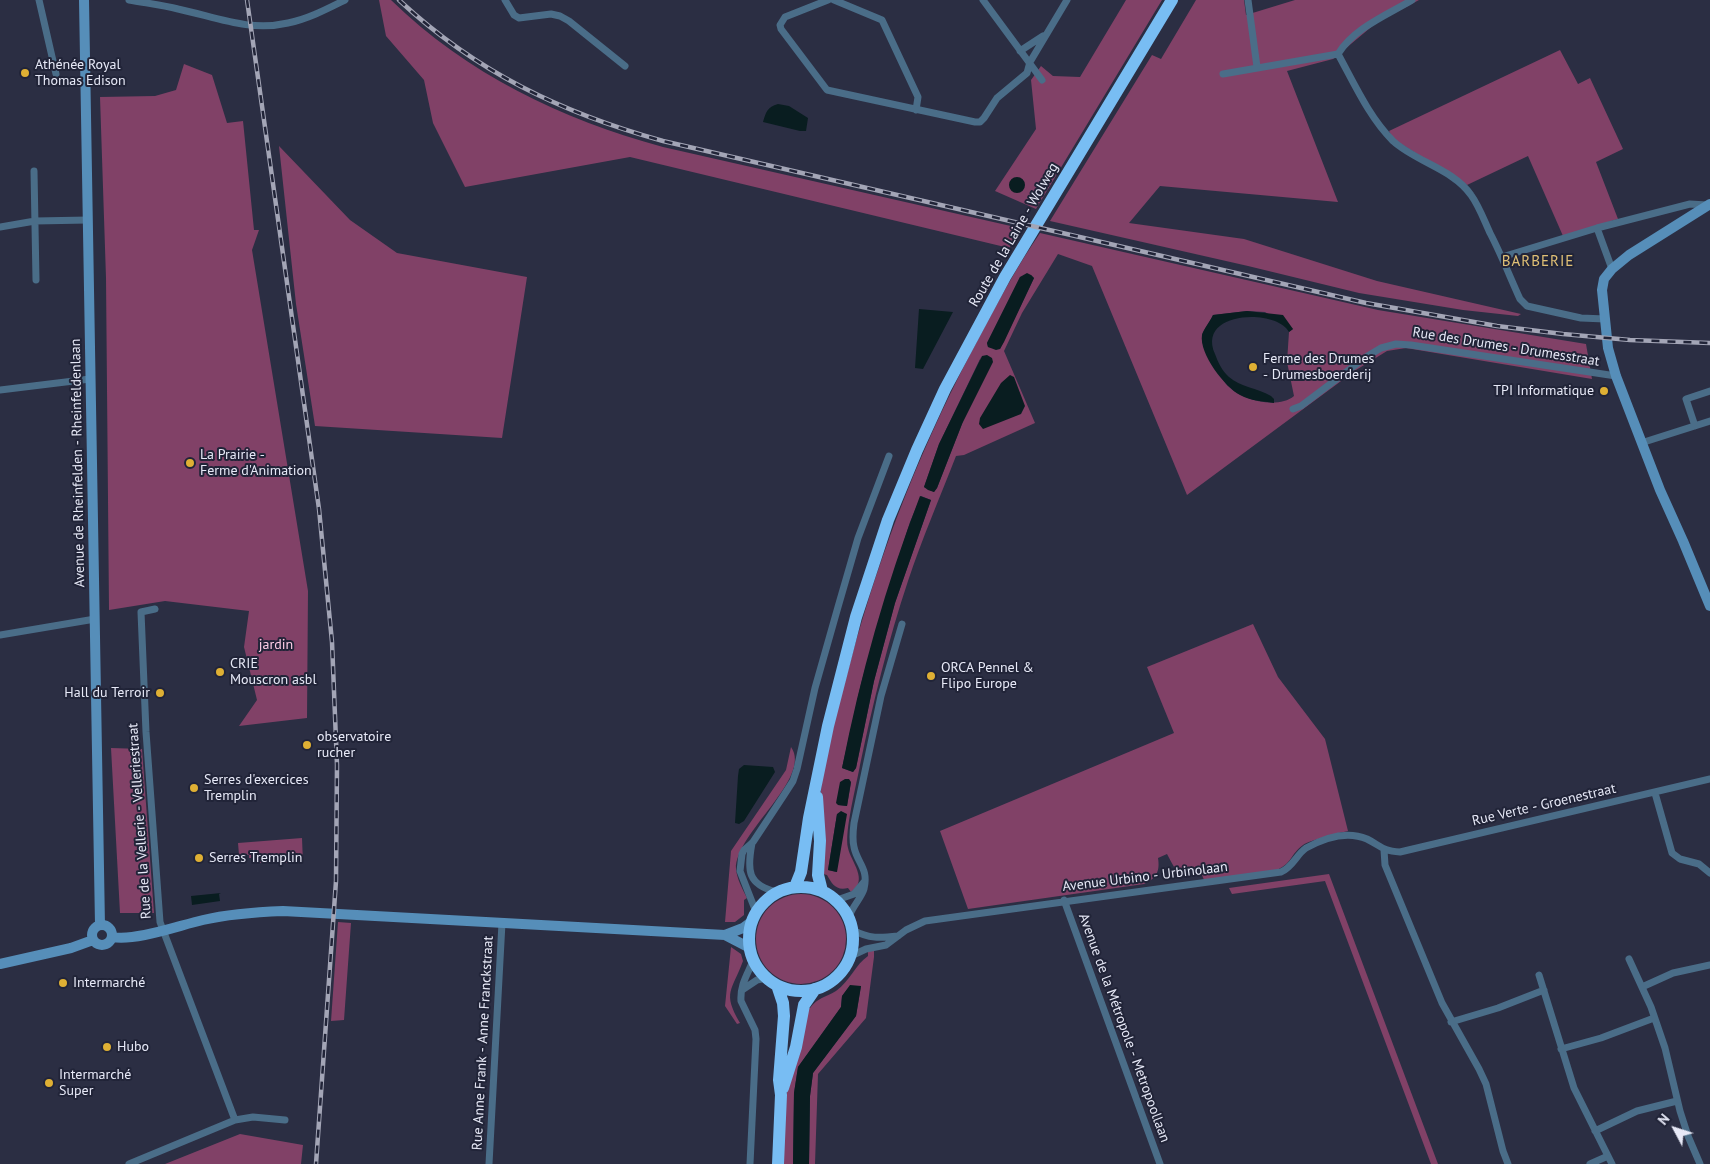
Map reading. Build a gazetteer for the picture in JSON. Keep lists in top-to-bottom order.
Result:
{
  "streets": {
    "highway": ["Route de la Laine - Wolweg"],
    "main road": ["Avenue de Rheinfelden - Rheinfeldenlaan"],
    "street": [
      "Rue des Drumes - Drumesstraat",
      "Rue Verte - Groenestraat",
      "Rue de la Vellerie - Velleriestraat",
      "Avenue Urbino - Urbinolaan",
      "Avenue de la Métropole - Metropoollaan",
      "Rue Anne Frank - Anne Franckstraat"
    ]
  },
  "crossings": [
    ["Rue Verte - Groenestraat", "Avenue Urbino - Urbinolaan"],
    ["Avenue Urbino - Urbinolaan", "Avenue de la Métropole - Metropoollaan"]
  ],
  "districts": ["BARBERIE"],
  "parks": ["jardin"],
  "places": [
    "Athénée Royal Thomas Edison",
    "Ferme des Drumes - Drumesboerderij",
    "TPI Informatique",
    "La Prairie - Ferme d'Animation",
    "CRIE Mouscron asbl",
    "ORCA Pennel & Flipo Europe",
    "Hall du Terroir",
    "observatoire rucher",
    "Serres d'exercices Tremplin",
    "Serres Tremplin",
    "Intermarché",
    "Hubo",
    "Intermarché Super"
  ],
  "north": "top left"
}
